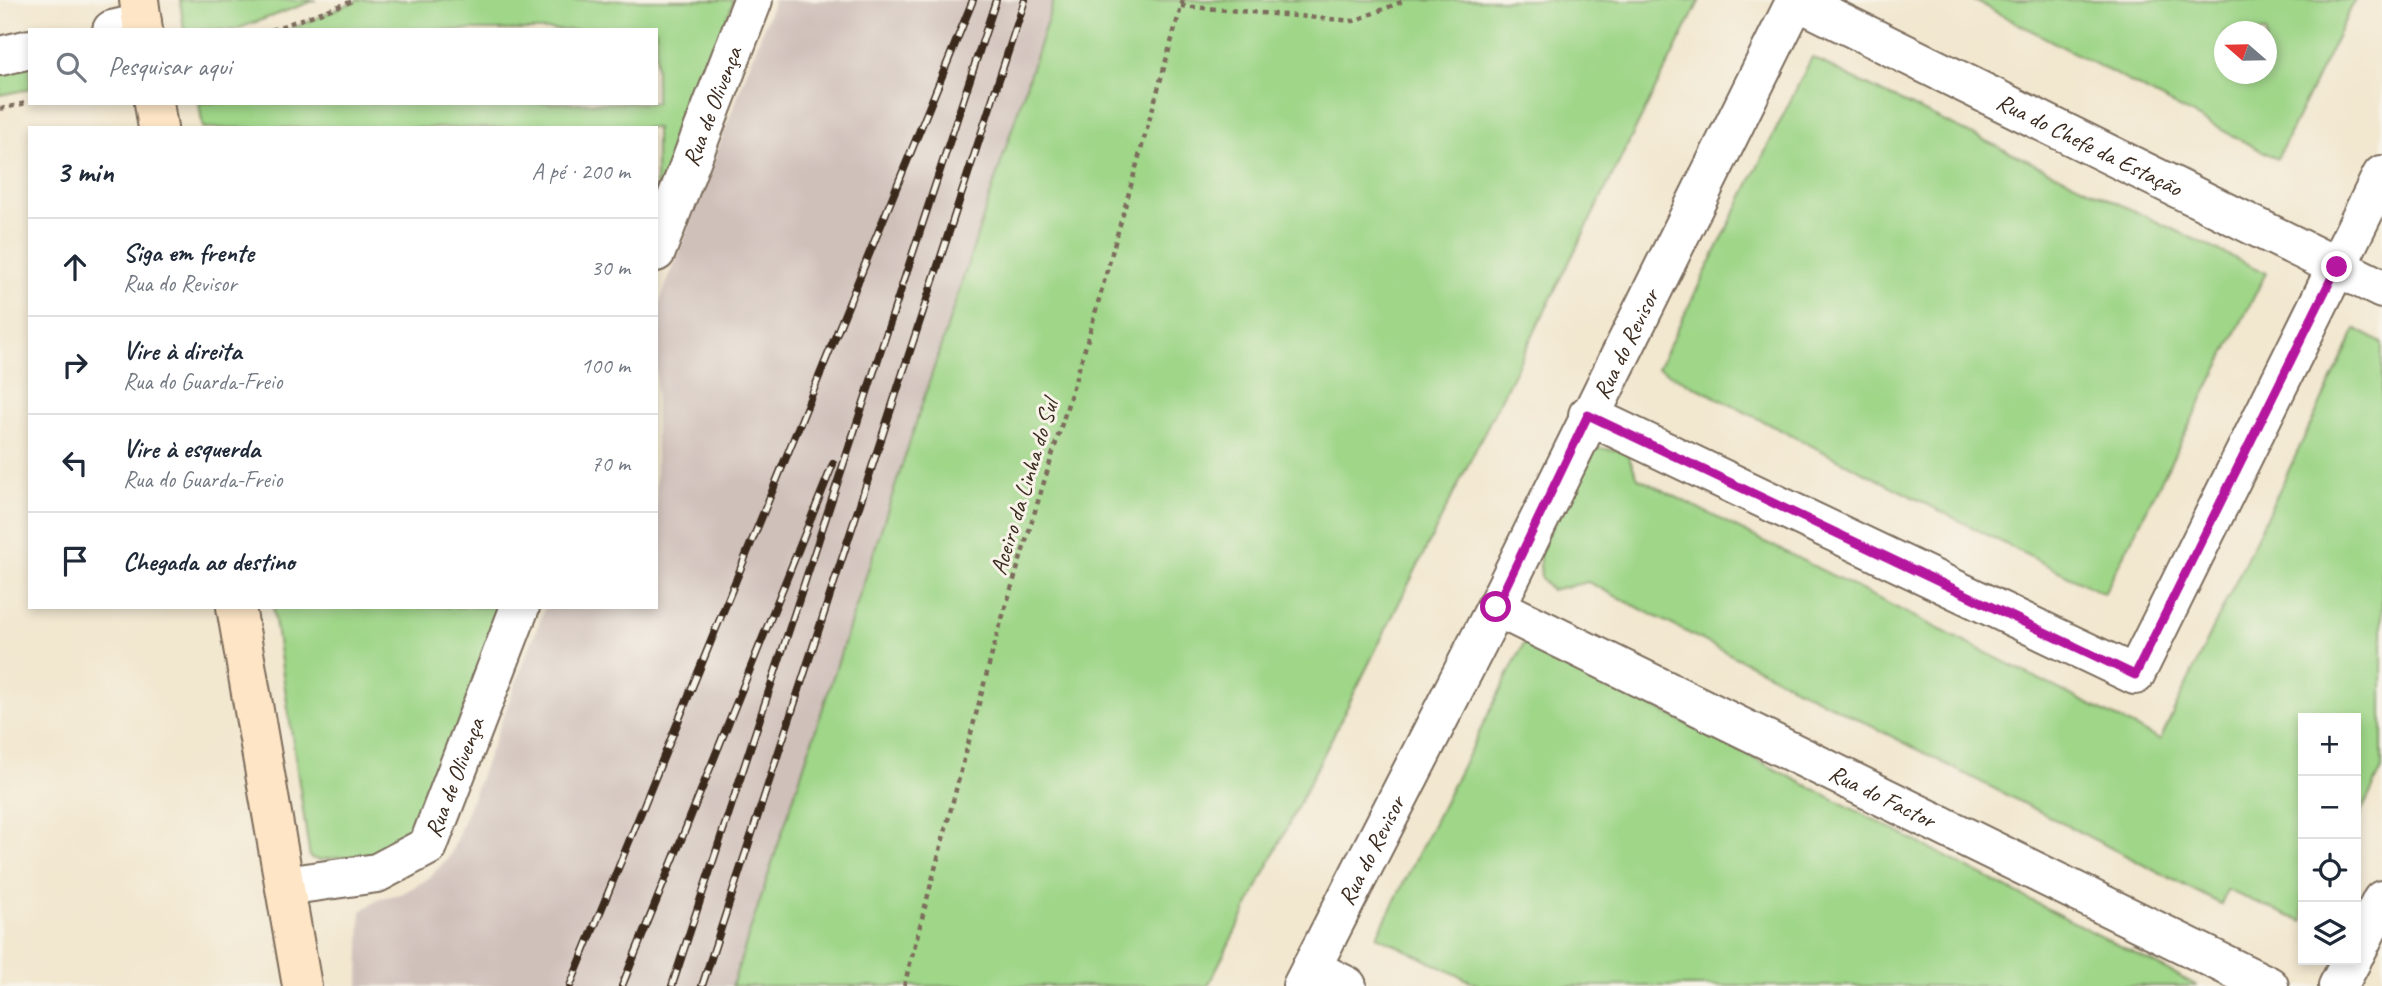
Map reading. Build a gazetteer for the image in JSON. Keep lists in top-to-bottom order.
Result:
{
  "streets": {
    "street": [
      "Rua de Olivença",
      "Rua do Chefe da Estação",
      "Rua do Revisor",
      "Rua do Factor"
    ],
    "path": ["Aceiro da Linha do Sul"]
  },
  "crossings": [
    ["Rua do Chefe da Estação", "Rua do Revisor"],
    ["Rua do Revisor", "Rua do Factor"]
  ],
  "north": "left",
  "page": {
    "search": "Pesquisar aqui",
    "heading": ["3 min", "A pé · 200 m"],
    "list": [
      ["Siga em frente", "Rua do Revisor", "30 m"],
      ["Vire à direita", "Rua do Guarda-Freio", "100 m"],
      ["Vire à esquerda", "Rua do Guarda-Freio", "70 m"],
      "Chegada ao destino"
    ],
    "map_buttons": ["+", "−"]
  }
}
